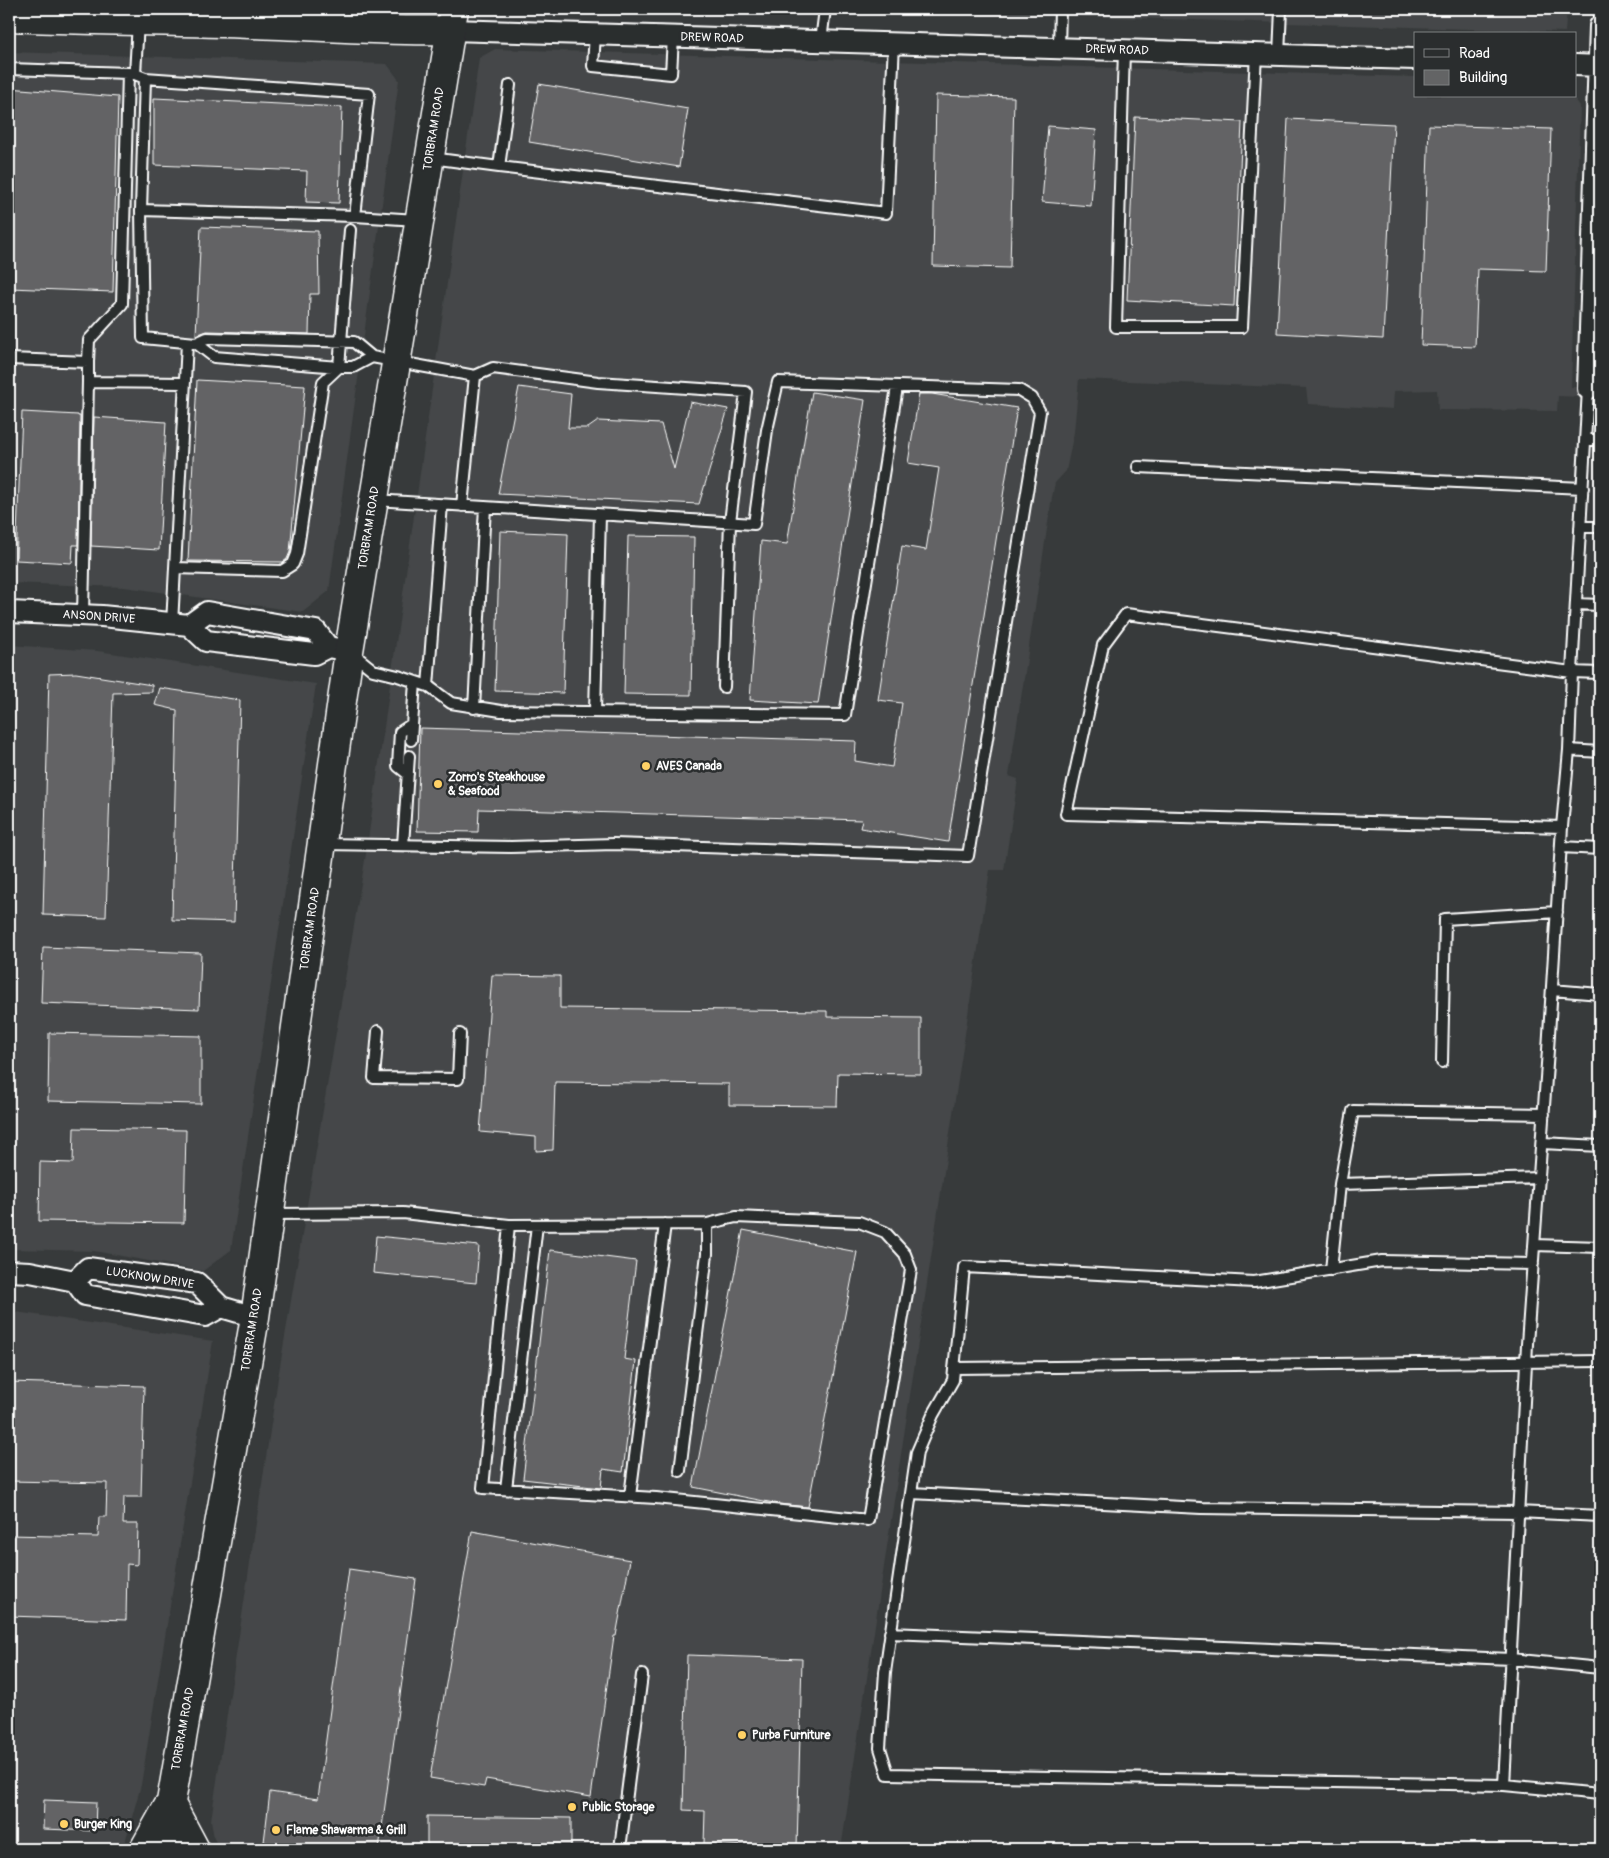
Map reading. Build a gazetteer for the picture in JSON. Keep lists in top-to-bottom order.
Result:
{
  "streets": {
    "main road": ["DREW ROAD", "TORBRAM ROAD"],
    "street": ["ANSON DRIVE", "LUCKNOW DRIVE"]
  },
  "crossings": [
    ["DREW ROAD", "TORBRAM ROAD"]
  ],
  "places": [
    "AVES Canada",
    "Zorro's Steakhouse & Seafood",
    "Purba Furniture",
    "Public Storage",
    "Burger King",
    "Flame Shawarma & Grill"
  ],
  "legend": ["Road", "Building"]
}
